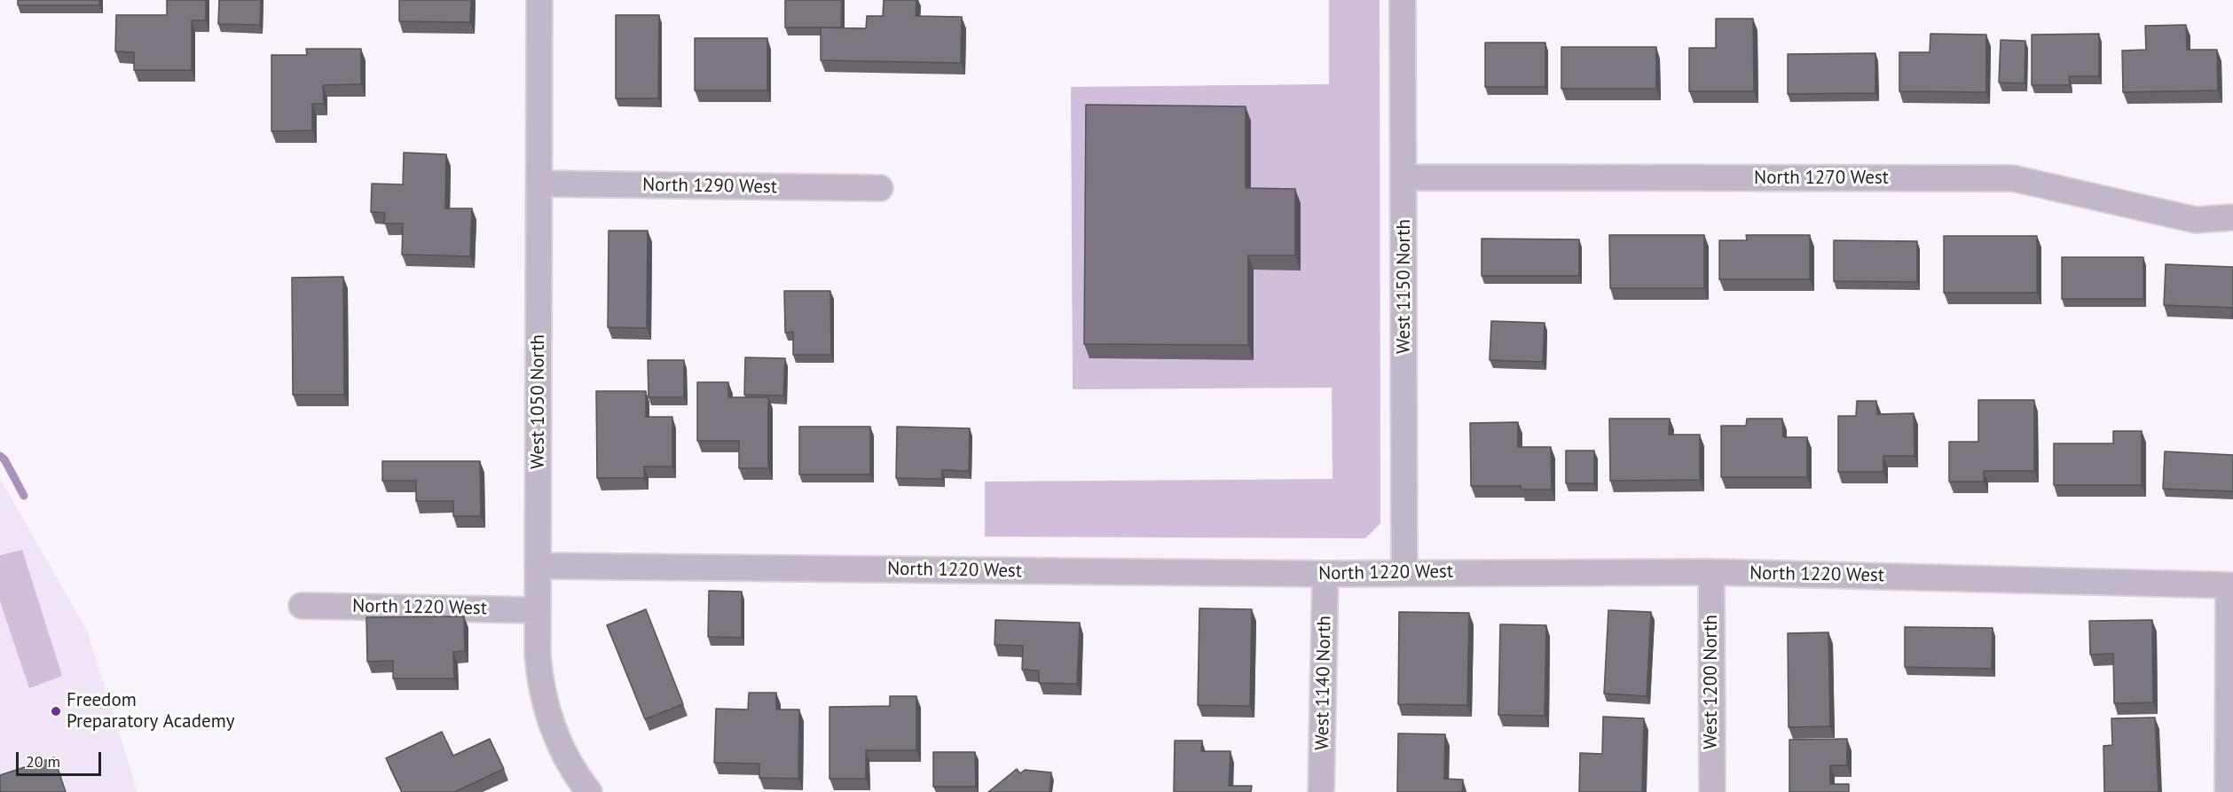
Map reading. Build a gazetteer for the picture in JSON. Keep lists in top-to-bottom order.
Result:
{
  "streets": {
    "street": [
      "North 1270 West",
      "North 1290 West",
      "West 1150 North",
      "West 1050 North",
      "North 1220 West",
      "West 1200 North",
      "West 1140 North"
    ]
  },
  "crossings": [
    ["North 1270 West", "West 1150 North"],
    ["North 1290 West", "West 1050 North"],
    ["West 1150 North", "North 1220 West"],
    ["West 1050 North", "North 1220 West"],
    ["North 1220 West", "West 1200 North"],
    ["North 1220 West", "West 1140 North"]
  ],
  "places": ["Freedom Preparatory Academy"],
  "scale_bar": "20 m"
}
